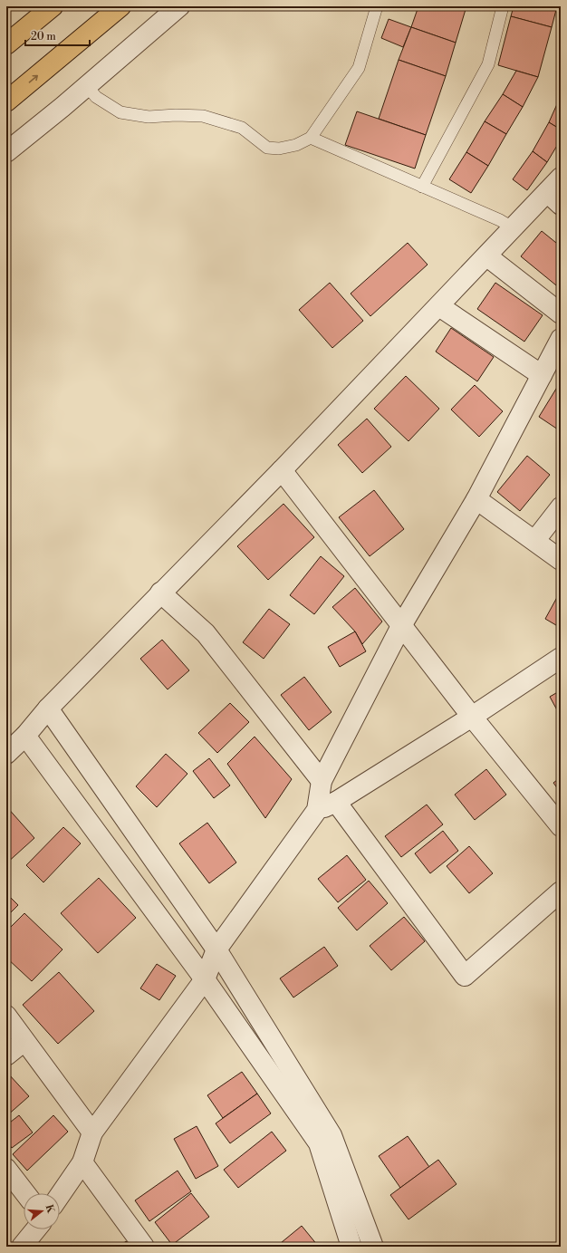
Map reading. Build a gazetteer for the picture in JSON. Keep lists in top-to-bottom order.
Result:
{
  "scale_bar": "20 m",
  "north": "right"
}
